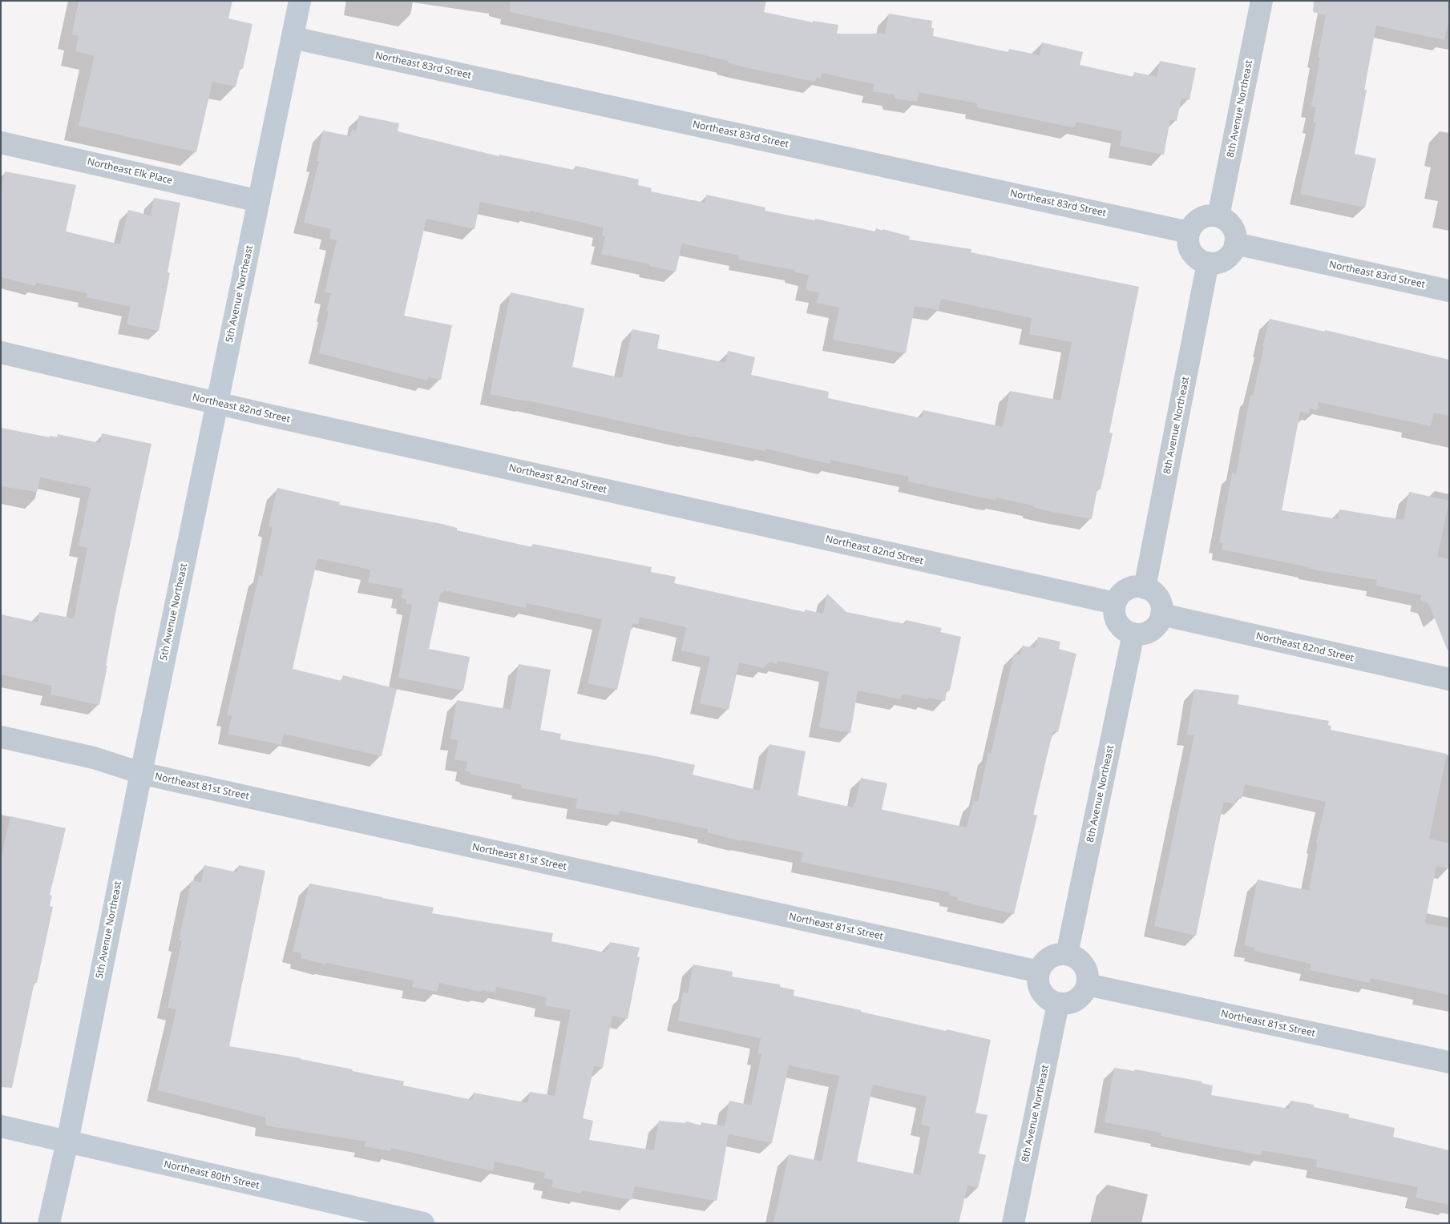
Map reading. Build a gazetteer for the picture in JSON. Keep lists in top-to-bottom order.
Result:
{
  "streets": {
    "main road": ["5th Avenue Northeast", "Northeast 80th Street"],
    "street": [
      "Northeast 83rd Street",
      "8th Avenue Northeast",
      "Northeast Elk Place",
      "Northeast 82nd Street",
      "Northeast 81st Street"
    ]
  },
  "crossings": [
    ["Northeast 83rd Street", "8th Avenue Northeast"],
    ["Northeast 83rd Street", "5th Avenue Northeast"],
    ["8th Avenue Northeast", "Northeast 82nd Street"],
    ["8th Avenue Northeast", "Northeast 81st Street"],
    ["Northeast Elk Place", "5th Avenue Northeast"],
    ["5th Avenue Northeast", "Northeast 82nd Street"],
    ["5th Avenue Northeast", "Northeast 81st Street"],
    ["5th Avenue Northeast", "Northeast 80th Street"]
  ]
}
